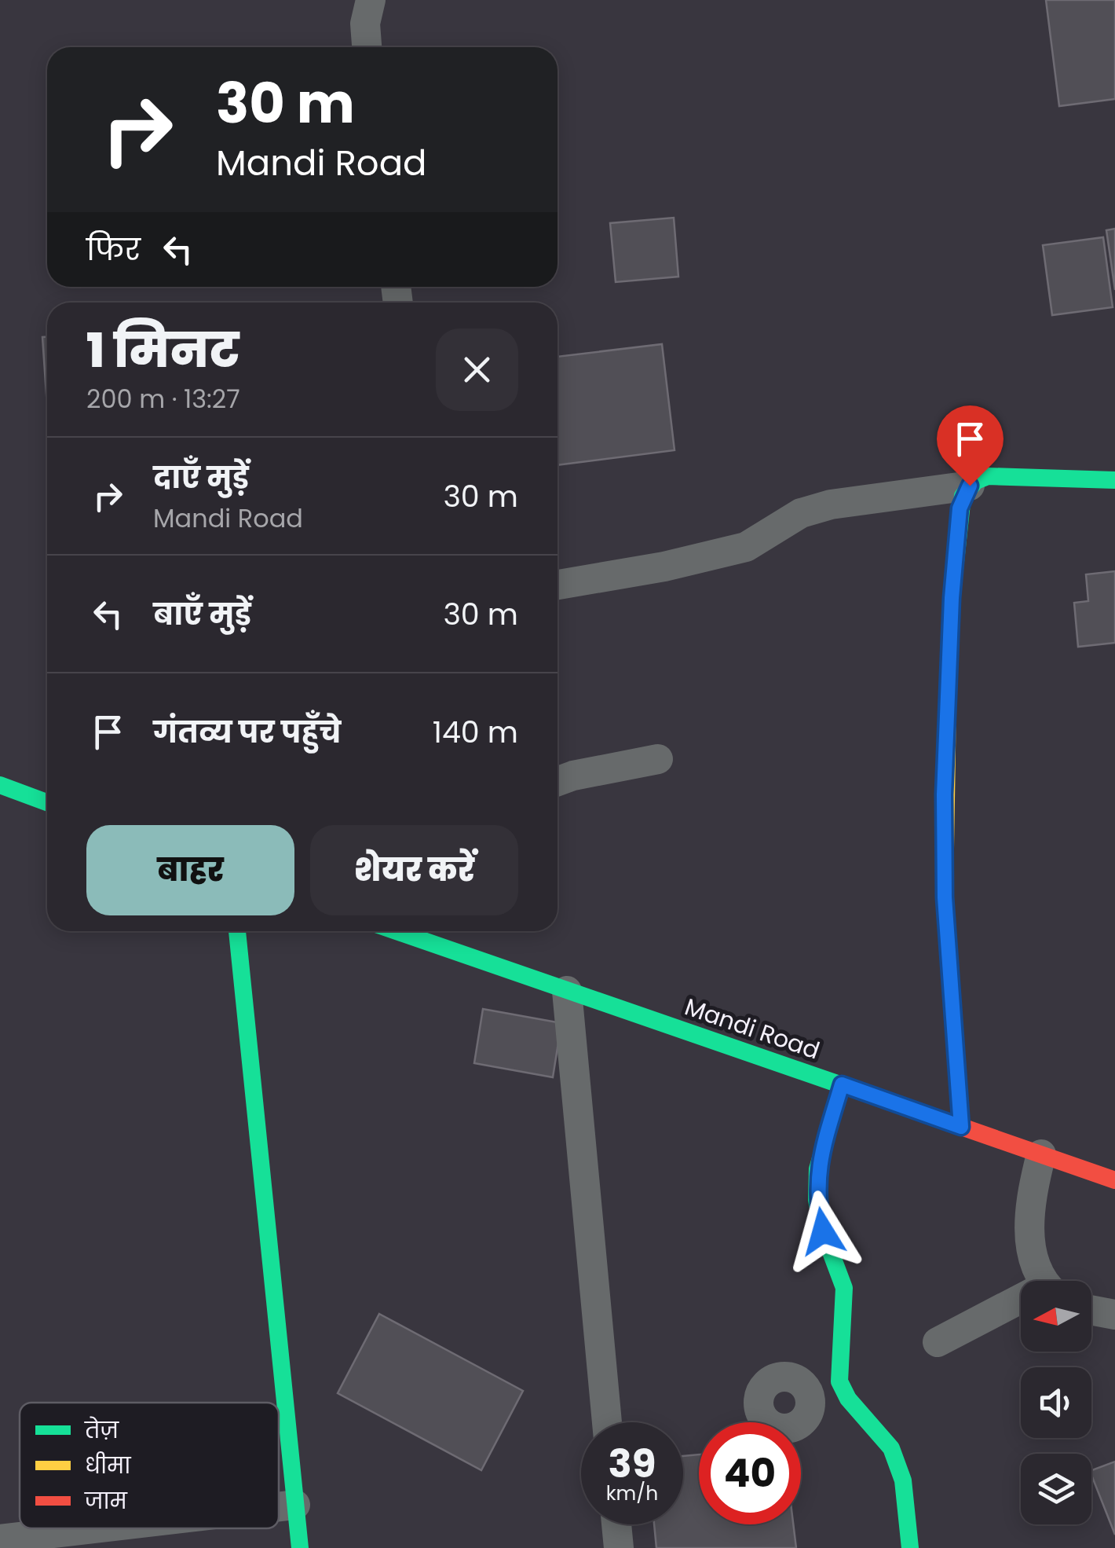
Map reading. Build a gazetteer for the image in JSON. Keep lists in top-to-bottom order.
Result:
{
  "streets": {
    "street": ["Mandi Road"]
  },
  "legend": ["तेज़", "धीमा", "जाम"],
  "north": "left",
  "page": {
    "turn": ["30 m", "Mandi Road"],
    "then": "फिर",
    "heading": ["1 मिनट", "200 m · 13:27"],
    "list": [
      {
        "name": "दाएँ मुड़ें",
        "note": "Mandi Road",
        "value": "30 m"
      },
      {
        "name": "बाएँ मुड़ें",
        "value": "30 m"
      },
      {
        "name": "गंतव्य पर पहुँचे",
        "value": "140 m"
      }
    ],
    "buttons": ["बाहर", "शेयर करें"],
    "speed": "39 km/h",
    "limit": "40"
  }
}
